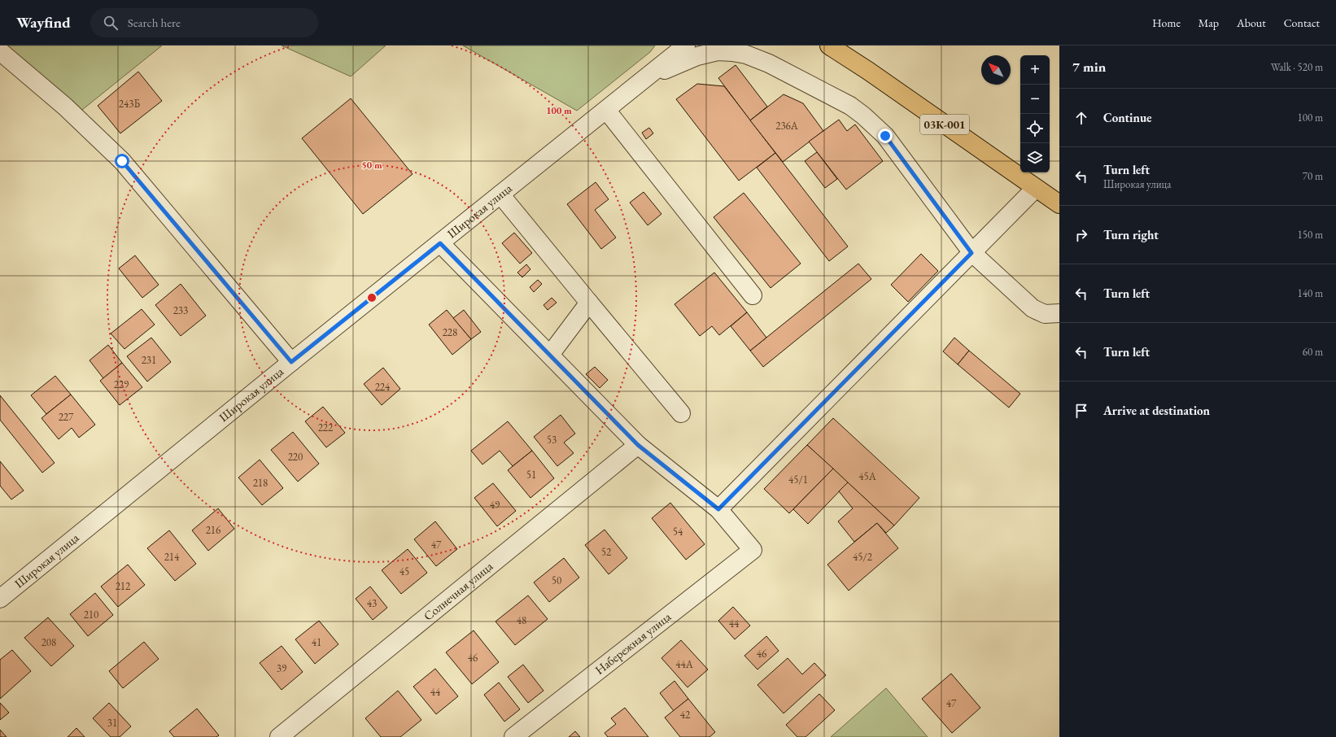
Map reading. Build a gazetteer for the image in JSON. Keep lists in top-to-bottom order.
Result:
{
  "streets": {
    "main road": ["03К-001"],
    "street": ["Широкая улица", "Солнечная улица", "Набережная улица"]
  },
  "house_numbers": [
    "243Б",
    "236А",
    "233",
    "228",
    "231",
    "229",
    "224",
    "227",
    "222",
    "53",
    "220",
    "51",
    "45А",
    "45/1",
    "218",
    "49",
    "216",
    "54",
    "47",
    "52",
    "214",
    "45/2",
    "45",
    "50",
    "212",
    "43",
    "210",
    "48",
    "44",
    "208",
    "41",
    "46",
    "46",
    "44А",
    "39",
    "44",
    "47",
    "42",
    "31"
  ],
  "north": "top left",
  "page": {
    "header": "Wayfind",
    "search": "Search here",
    "nav": [
      "Home",
      "Map",
      "About",
      "Contact"
    ],
    "heading": ["7 min", "Walk · 520 m"],
    "map_buttons": ["+", "−"],
    "list": [
      ["Continue", "100 m"],
      ["Turn left", "Широкая улица", "70 m"],
      ["Turn right", "150 m"],
      ["Turn left", "140 m"],
      ["Turn left", "60 m"],
      "Arrive at destination"
    ]
  },
  "rings": ["100 m", "50 m"]
}
